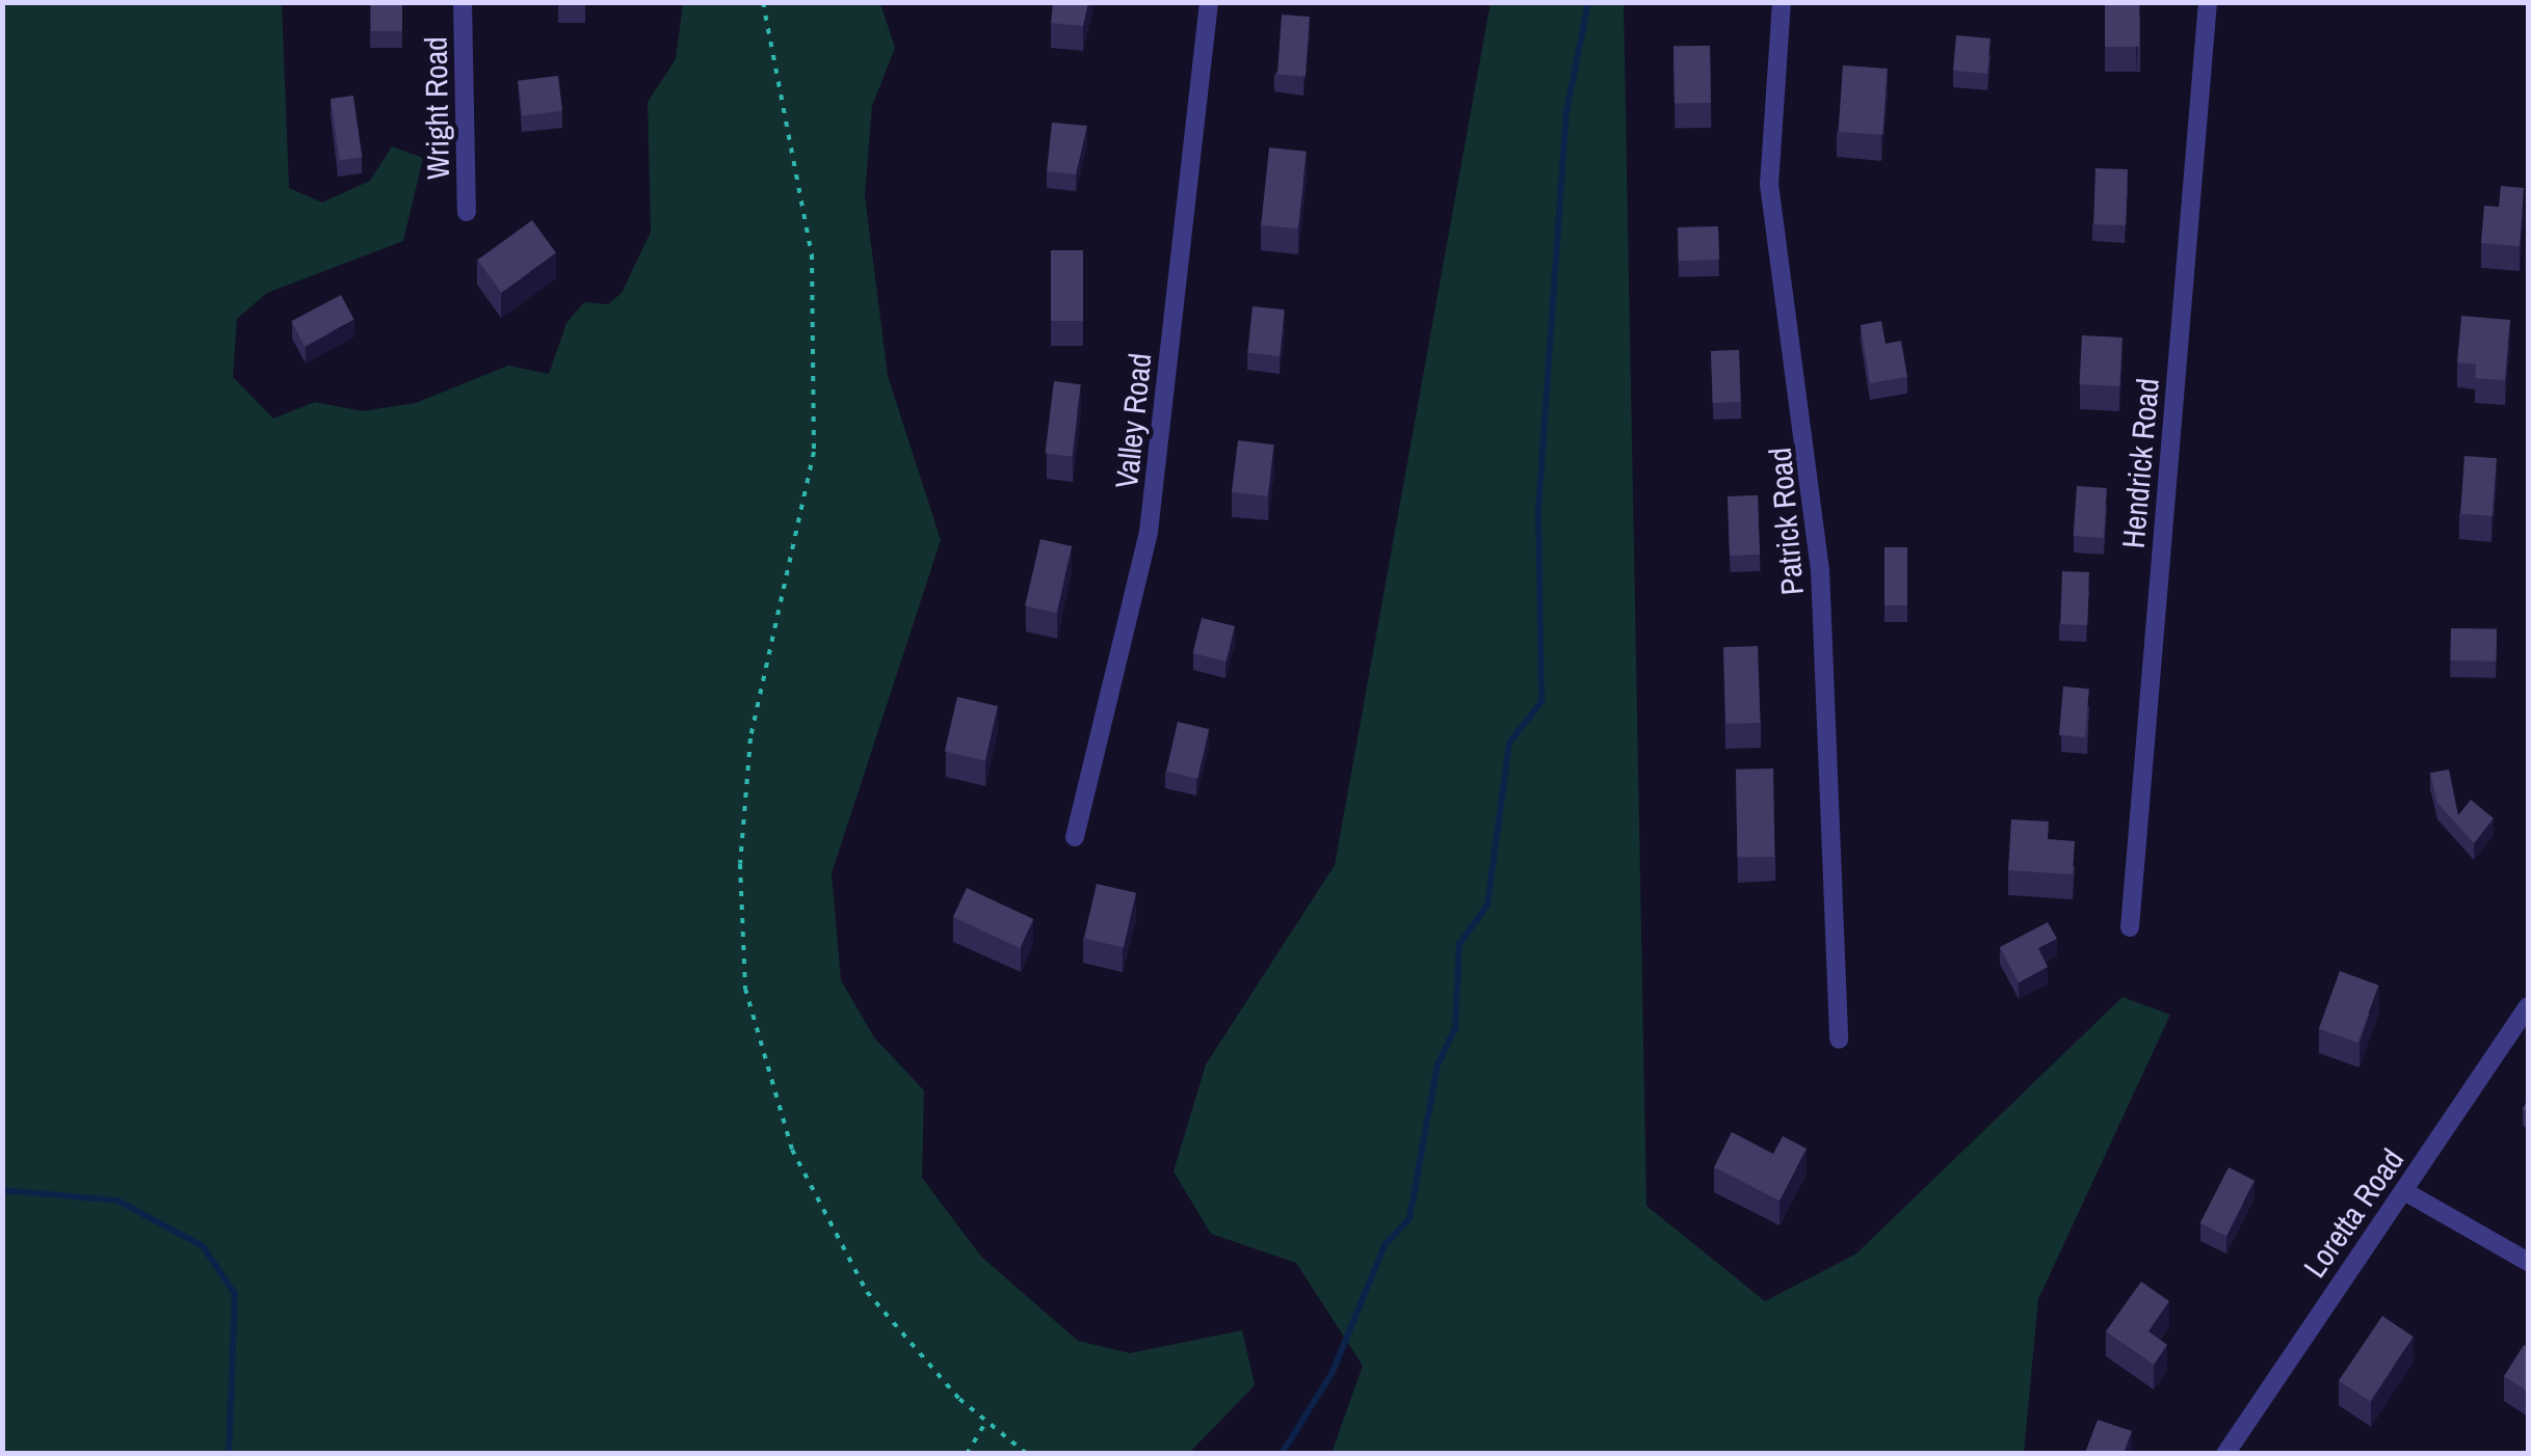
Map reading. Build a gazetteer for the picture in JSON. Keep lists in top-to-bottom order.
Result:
{
  "streets": {
    "street": [
      "Wright Road",
      "Valley Road",
      "Hendrick Road",
      "Patrick Road",
      "Loretta Road"
    ]
  }
}
